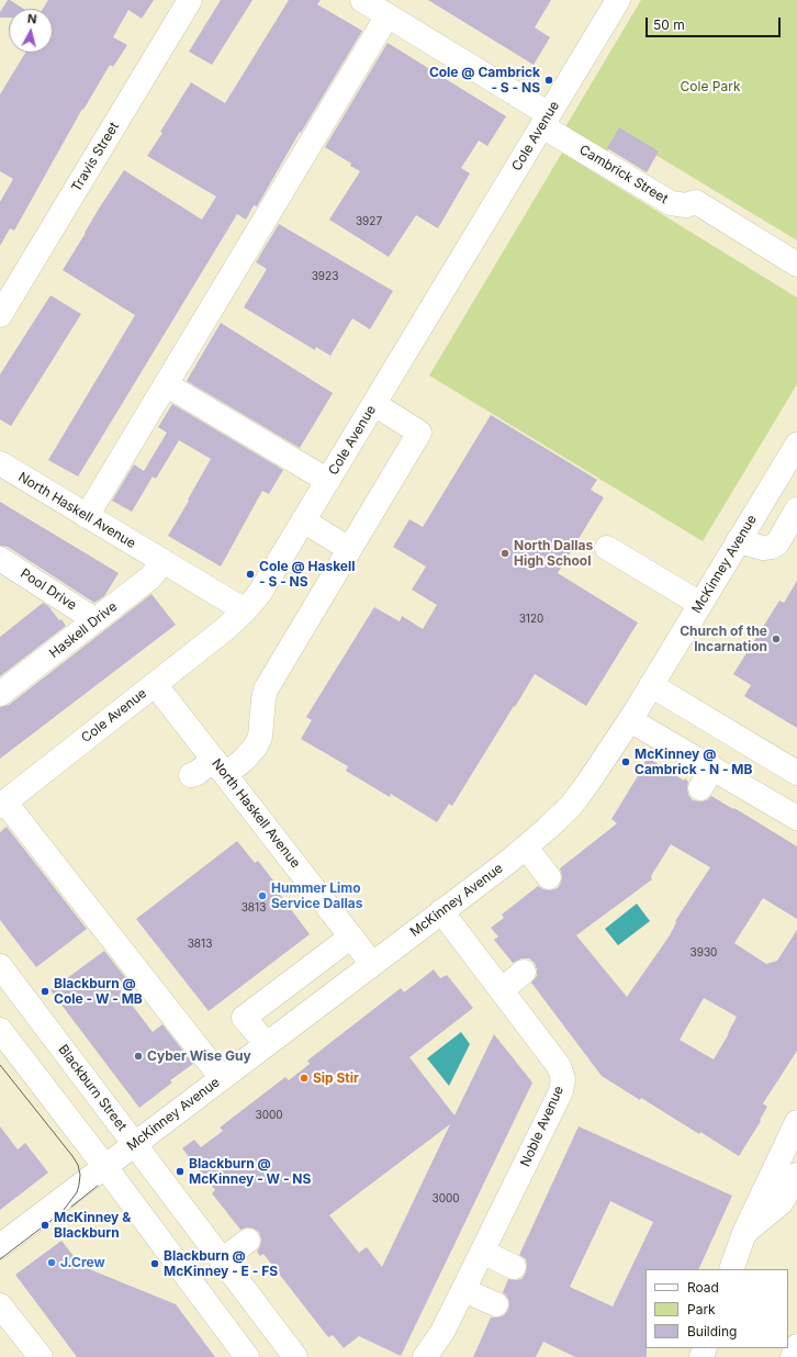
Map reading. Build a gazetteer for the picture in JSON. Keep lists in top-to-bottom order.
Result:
{
  "streets": {
    "main road": [
      "Cole Avenue",
      "Travis Street",
      "Cambrick Street",
      "North Haskell Avenue",
      "McKinney Avenue",
      "Pool Drive",
      "Haskell Drive",
      "Blackburn Street",
      "Noble Avenue"
    ]
  },
  "crossings": [
    ["Cole Avenue", "Cambrick Street"],
    ["Cole Avenue", "North Haskell Avenue"],
    ["North Haskell Avenue", "McKinney Avenue"],
    ["North Haskell Avenue", "Haskell Drive"],
    ["McKinney Avenue", "Blackburn Street"],
    ["McKinney Avenue", "Noble Avenue"],
    ["Pool Drive", "Haskell Drive"]
  ],
  "parks": ["Cole Park"],
  "places": [
    "Cole @ Cambrick - S - NS",
    "North Dallas High School",
    "Cole @ Haskell - S - NS",
    "Church of the Incarnation",
    "McKinney @ Cambrick - N - MB",
    "Hummer Limo Service Dallas",
    "Blackburn @ Cole - W - MB",
    "Cyber Wise Guy",
    "Sip Stir",
    "Blackburn @ McKinney - W - NS",
    "McKinney & Blackburn",
    "J.Crew",
    "Blackburn @ McKinney - E - FS"
  ],
  "house_numbers": [
    "3927",
    "3923",
    "3120",
    "3813",
    "3813",
    "3930",
    "3000",
    "3000"
  ],
  "legend": ["Road", "Park", "Building"],
  "scale_bar": "50 m",
  "north": "top"
}
